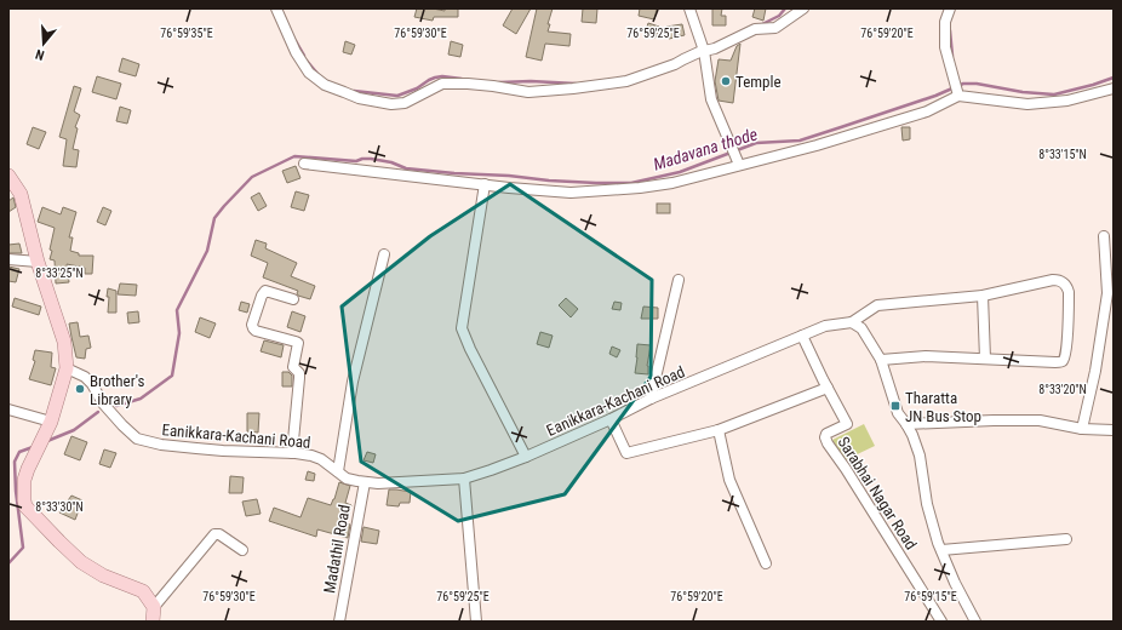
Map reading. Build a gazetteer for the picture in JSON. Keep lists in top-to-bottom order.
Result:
{
  "streets": {
    "street": ["Eanikkara-Kachani Road", "Sarabhai Nagar Road", "Madathil Road"]
  },
  "crossings": [
    ["Eanikkara-Kachani Road", "Sarabhai Nagar Road"],
    ["Eanikkara-Kachani Road", "Madathil Road"]
  ],
  "water": ["Madavana thode"],
  "places": {
    "other": ["Temple", "Brother's Library"],
    "transit": ["Tharatta JN Bus Stop"]
  },
  "north": "bottom",
  "coordinates": [
    "76°59'35\"E",
    "76°59'30\"E",
    "76°59'25\"E",
    "76°59'20\"E",
    "8°33'15\"N",
    "8°33'25\"N",
    "8°33'20\"N",
    "8°33'30\"N",
    "76°59'15\"E"
  ]
}
